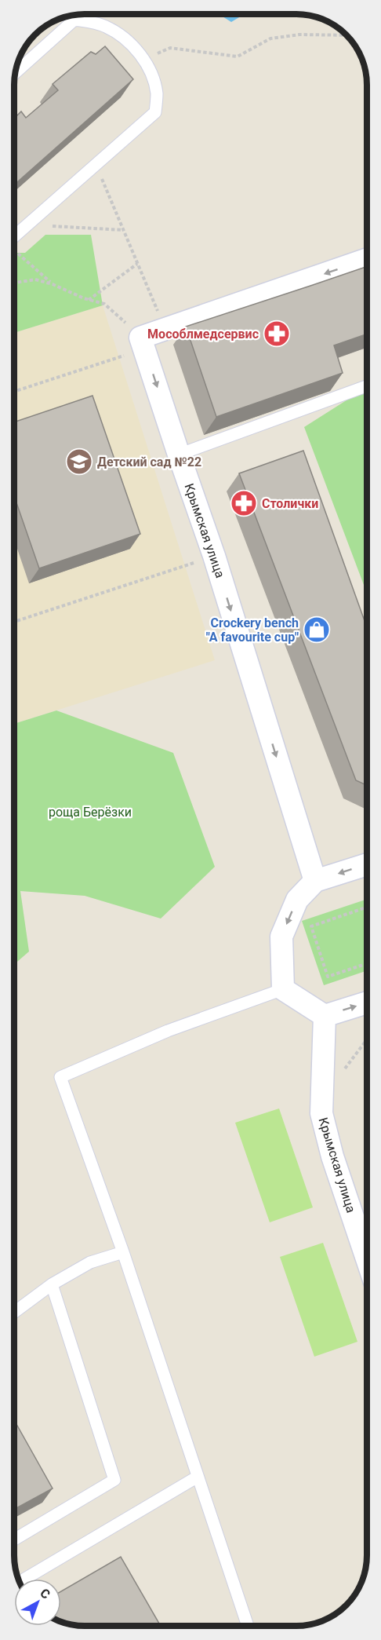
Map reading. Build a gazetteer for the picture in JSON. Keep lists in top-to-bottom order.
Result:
{
  "streets": {
    "street": ["Крымская улица"]
  },
  "one_way": ["Крымская улица"],
  "parks": ["роща Берёзки"],
  "places": {
    "pharmacy": ["Мособлмедсервис", "Столички"],
    "school or university": ["Детский сад №22"],
    "shop": ["Crockery bench \"A favourite cup\""]
  },
  "north": "top right"
}
